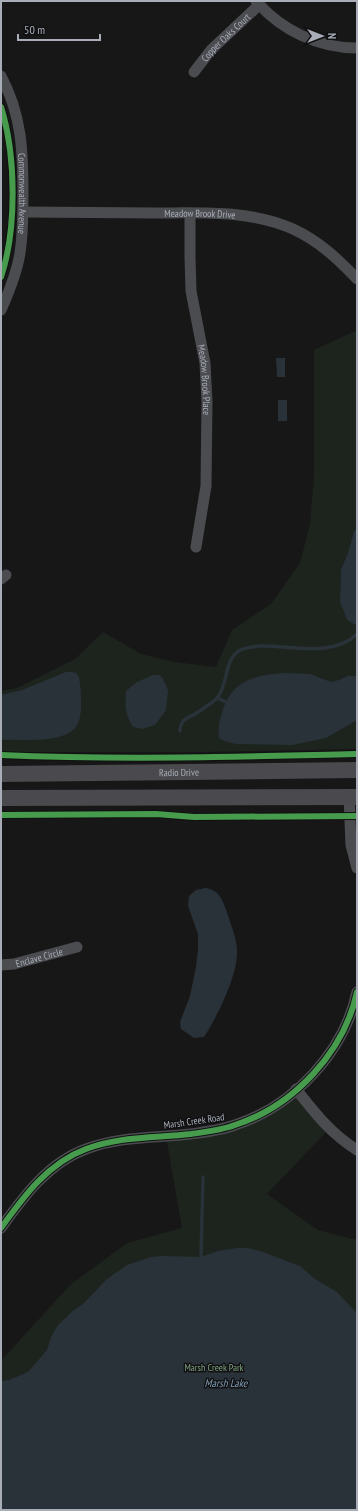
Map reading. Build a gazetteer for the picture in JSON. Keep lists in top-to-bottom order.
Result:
{
  "streets": {
    "main road": ["Radio Drive"],
    "street": [
      "Copper Oaks Court",
      "Commonwealth Avenue",
      "Meadow Brook Drive",
      "Meadow Brook Place",
      "Enclave Circle",
      "Marsh Creek Road"
    ]
  },
  "crossings": [
    ["Commonwealth Avenue", "Meadow Brook Drive"],
    ["Meadow Brook Drive", "Meadow Brook Place"]
  ],
  "water": ["Marsh Lake"],
  "parks": ["Marsh Creek Park"],
  "scale_bar": "50 m",
  "north": "right"
}
